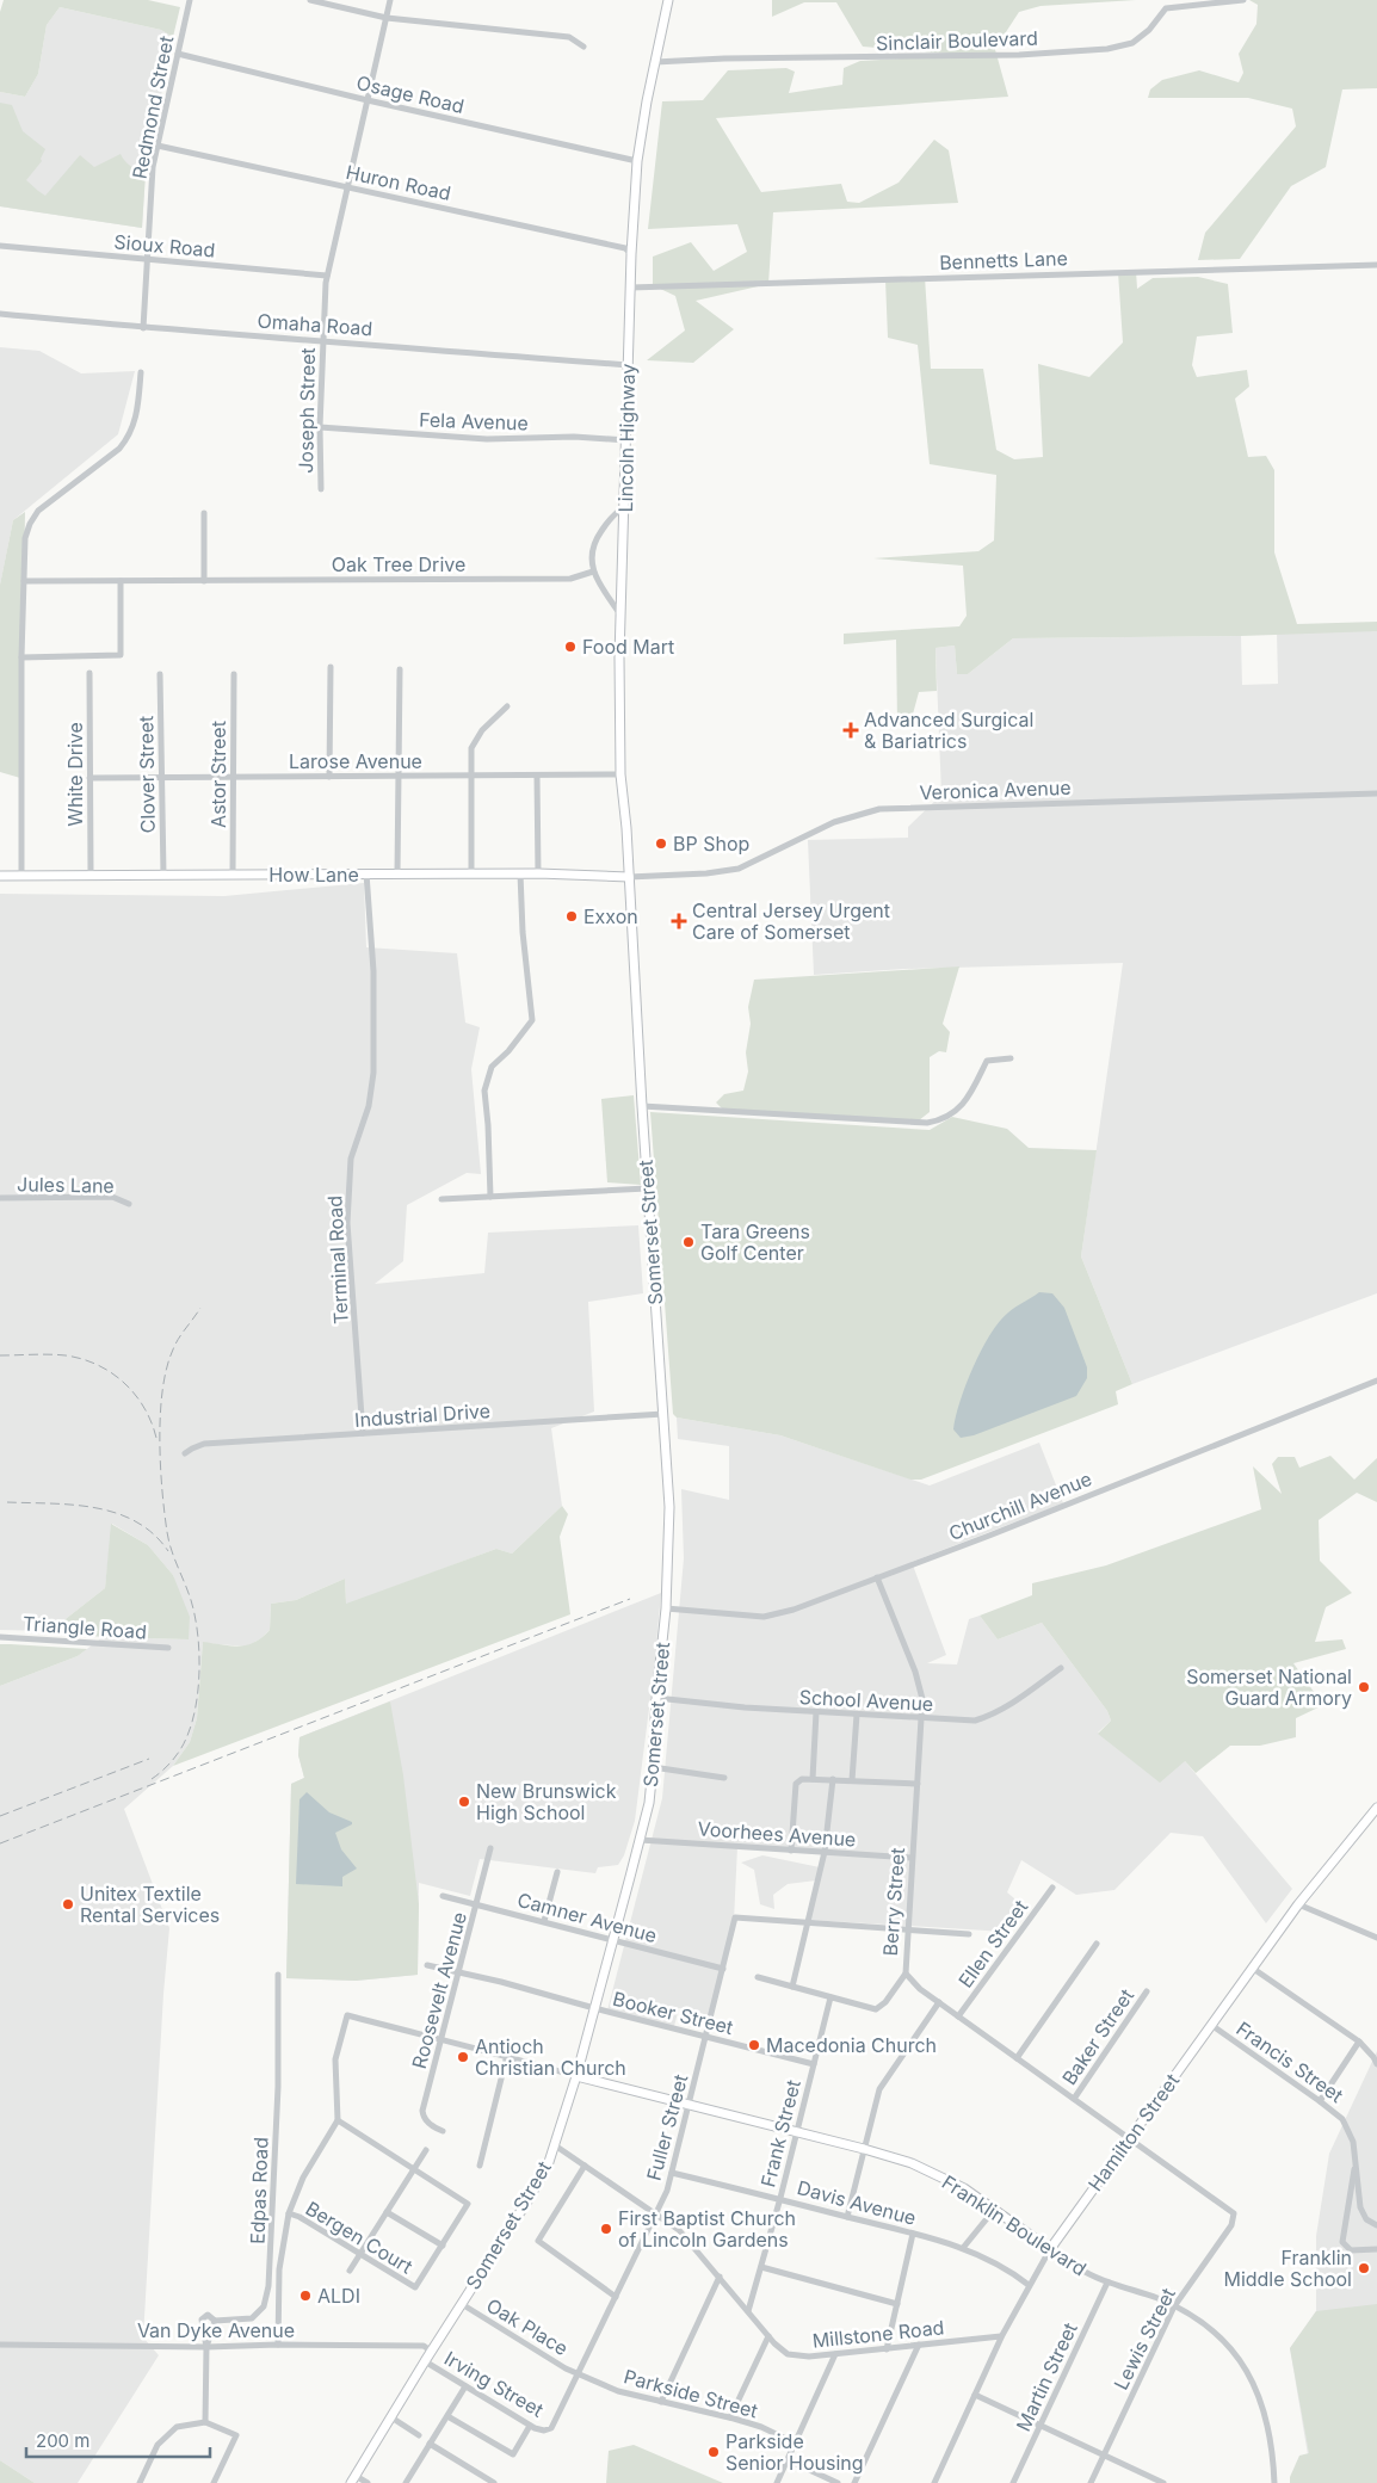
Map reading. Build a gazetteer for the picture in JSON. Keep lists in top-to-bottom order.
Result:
{
  "streets": {
    "main road": [
      "Lincoln Highway",
      "How Lane",
      "Somerset Street",
      "Hamilton Street",
      "Franklin Boulevard"
    ],
    "street": [
      "Sinclair Boulevard",
      "Osage Road",
      "Redmond Street",
      "Huron Road",
      "Sioux Road",
      "Bennetts Lane",
      "Omaha Road",
      "Joseph Street",
      "Fela Avenue",
      "Oak Tree Drive",
      "Larose Avenue",
      "White Drive",
      "Clover Street",
      "Astor Street",
      "Veronica Avenue",
      "Jules Lane",
      "Terminal Road",
      "Industrial Drive",
      "Churchill Avenue",
      "Triangle Road",
      "School Avenue",
      "Voorhees Avenue",
      "Berry Street",
      "Camner Avenue",
      "Ellen Street",
      "Roosevelt Avenue",
      "Booker Street",
      "Baker Street",
      "Francis Street",
      "Fuller Street",
      "Frank Street",
      "Edpas Road",
      "Davis Avenue",
      "Bergen Court",
      "Oak Place",
      "Van Dyke Avenue",
      "Millstone Road",
      "Lewis Street",
      "Martin Street",
      "Irving Street",
      "Parkside Street"
    ]
  },
  "crossings": [
    ["Sinclair Boulevard", "Lincoln Highway"],
    ["Osage Road", "Redmond Street"],
    ["Osage Road", "Joseph Street"],
    ["Osage Road", "Lincoln Highway"],
    ["Redmond Street", "Huron Road"],
    ["Redmond Street", "Sioux Road"],
    ["Redmond Street", "Omaha Road"],
    ["Huron Road", "Joseph Street"],
    ["Huron Road", "Lincoln Highway"],
    ["Sioux Road", "Joseph Street"],
    ["Bennetts Lane", "Lincoln Highway"],
    ["Omaha Road", "Joseph Street"],
    ["Omaha Road", "Lincoln Highway"],
    ["Joseph Street", "Fela Avenue"],
    ["Fela Avenue", "Lincoln Highway"],
    ["Lincoln Highway", "Larose Avenue"],
    ["Lincoln Highway", "Veronica Avenue"],
    ["Lincoln Highway", "How Lane"],
    ["Lincoln Highway", "Somerset Street"],
    ["Larose Avenue", "White Drive"],
    ["Larose Avenue", "Clover Street"],
    ["Larose Avenue", "Astor Street"],
    ["White Drive", "How Lane"],
    ["Clover Street", "How Lane"],
    ["Astor Street", "How Lane"],
    ["Veronica Avenue", "How Lane"],
    ["Veronica Avenue", "Somerset Street"],
    ["How Lane", "Somerset Street"],
    ["How Lane", "Terminal Road"],
    ["Somerset Street", "Industrial Drive"],
    ["Somerset Street", "Churchill Avenue"],
    ["Somerset Street", "School Avenue"],
    ["Somerset Street", "Voorhees Avenue"],
    ["Somerset Street", "Camner Avenue"],
    ["Somerset Street", "Booker Street"],
    ["Somerset Street", "Franklin Boulevard"],
    ["Somerset Street", "Oak Place"],
    ["Somerset Street", "Van Dyke Avenue"],
    ["Somerset Street", "Millstone Road"],
    ["Somerset Street", "Irving Street"],
    ["Terminal Road", "Industrial Drive"],
    ["Churchill Avenue", "Berry Street"],
    ["School Avenue", "Berry Street"],
    ["Voorhees Avenue", "Berry Street"],
    ["Berry Street", "Ellen Street"],
    ["Berry Street", "Baker Street"],
    ["Berry Street", "Hamilton Street"],
    ["Berry Street", "Lewis Street"],
    ["Camner Avenue", "Roosevelt Avenue"],
    ["Camner Avenue", "Fuller Street"],
    ["Ellen Street", "Davis Avenue"],
    ["Ellen Street", "Franklin Boulevard"],
    ["Roosevelt Avenue", "Booker Street"],
    ["Booker Street", "Fuller Street"],
    ["Booker Street", "Frank Street"],
    ["Francis Street", "Hamilton Street"],
    ["Fuller Street", "Davis Avenue"],
    ["Fuller Street", "Franklin Boulevard"],
    ["Fuller Street", "Oak Place"],
    ["Fuller Street", "Millstone Road"],
    ["Fuller Street", "Irving Street"],
    ["Fuller Street", "Parkside Street"],
    ["Hamilton Street", "Davis Avenue"],
    ["Hamilton Street", "Franklin Boulevard"],
    ["Hamilton Street", "Millstone Road"],
    ["Frank Street", "Davis Avenue"],
    ["Frank Street", "Franklin Boulevard"],
    ["Frank Street", "Millstone Road"],
    ["Franklin Boulevard", "Lewis Street"],
    ["Franklin Boulevard", "Martin Street"],
    ["Oak Place", "Parkside Street"]
  ],
  "places": {
    "other": [
      "Food Mart",
      "BP Shop",
      "Exxon",
      "Tara Greens Golf Center",
      "Somerset National Guard Armory",
      "New Brunswick High School",
      "Unitex Textile Rental Services",
      "Macedonia Church",
      "Antioch Christian Church",
      "First Baptist Church of Lincoln Gardens",
      "Franklin Middle School",
      "ALDI",
      "Parkside Senior Housing"
    ],
    "health": ["Advanced Surgical & Bariatrics", "Central Jersey Urgent Care of Somerset"]
  },
  "scale_bar": "200 m"
}
